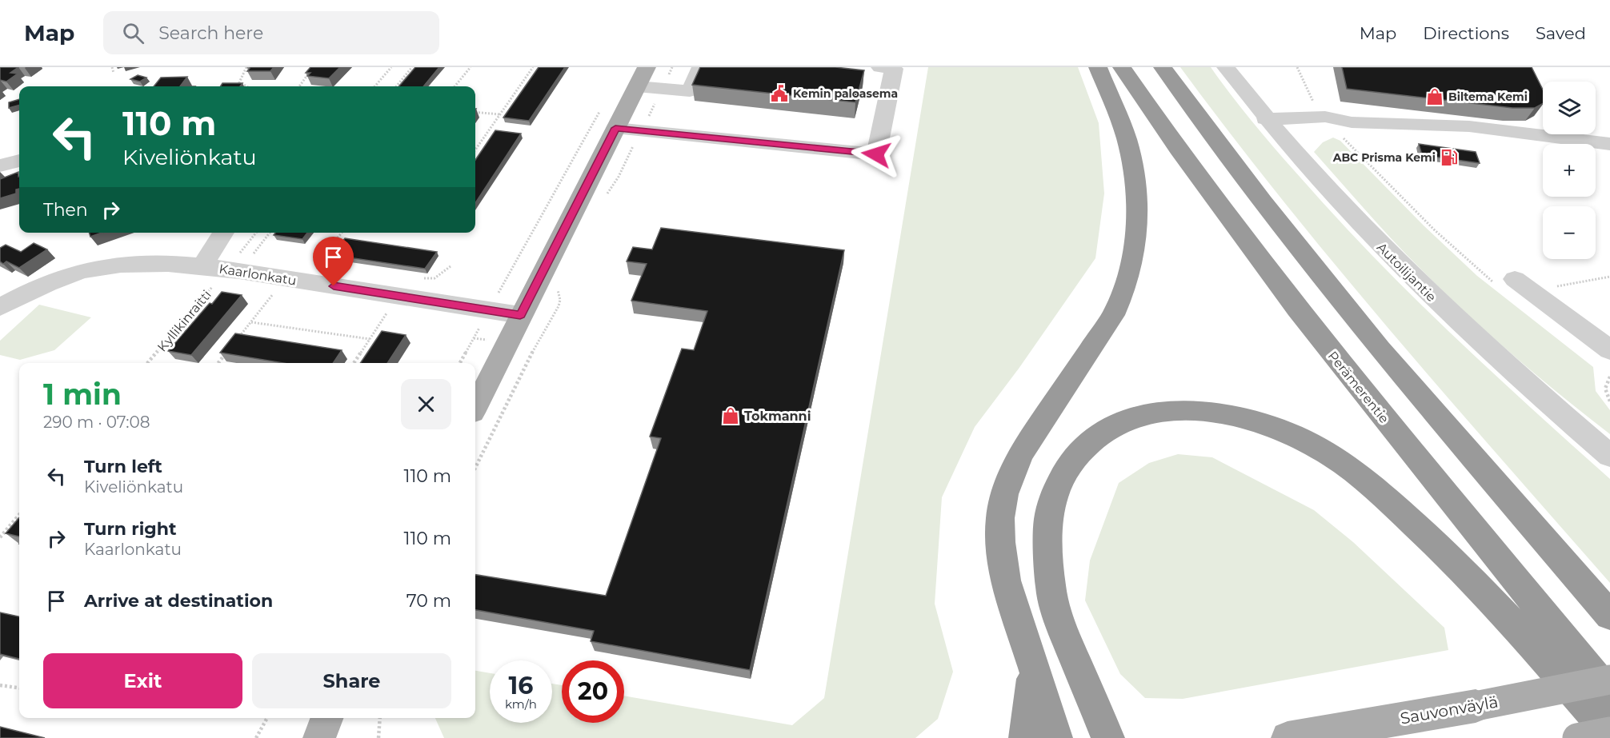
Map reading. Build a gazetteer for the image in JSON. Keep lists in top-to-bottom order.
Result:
{
  "streets": {
    "highway": ["Perämerentie"],
    "main road": ["Sauvonväylä"],
    "street": ["Autoilijantie", "Kaarlonkatu"],
    "path": ["Kyllikinraitti"]
  },
  "crossings": [
    ["Kaarlonkatu", "Kyllikinraitti"]
  ],
  "places": {
    "public building": ["Kemin paloasema"],
    "shop": ["Biltema Kemi", "Tokmanni"],
    "fuel station": ["ABC Prisma Kemi"]
  },
  "page": {
    "header": "Map",
    "search": "Search here",
    "nav": ["Map", "Directions", "Saved"],
    "map_buttons": ["+", "−"],
    "turn": ["110 m", "Kiveliönkatu"],
    "then": "Then",
    "heading": ["1 min", "290 m · 07:08"],
    "list": [
      {
        "name": "Turn left",
        "note": "Kiveliönkatu",
        "value": "110 m"
      },
      {
        "name": "Turn right",
        "note": "Kaarlonkatu",
        "value": "110 m"
      },
      {
        "name": "Arrive at destination",
        "value": "70 m"
      }
    ],
    "buttons": ["Exit", "Share"],
    "speed": "16 km/h",
    "limit": "20"
  }
}
